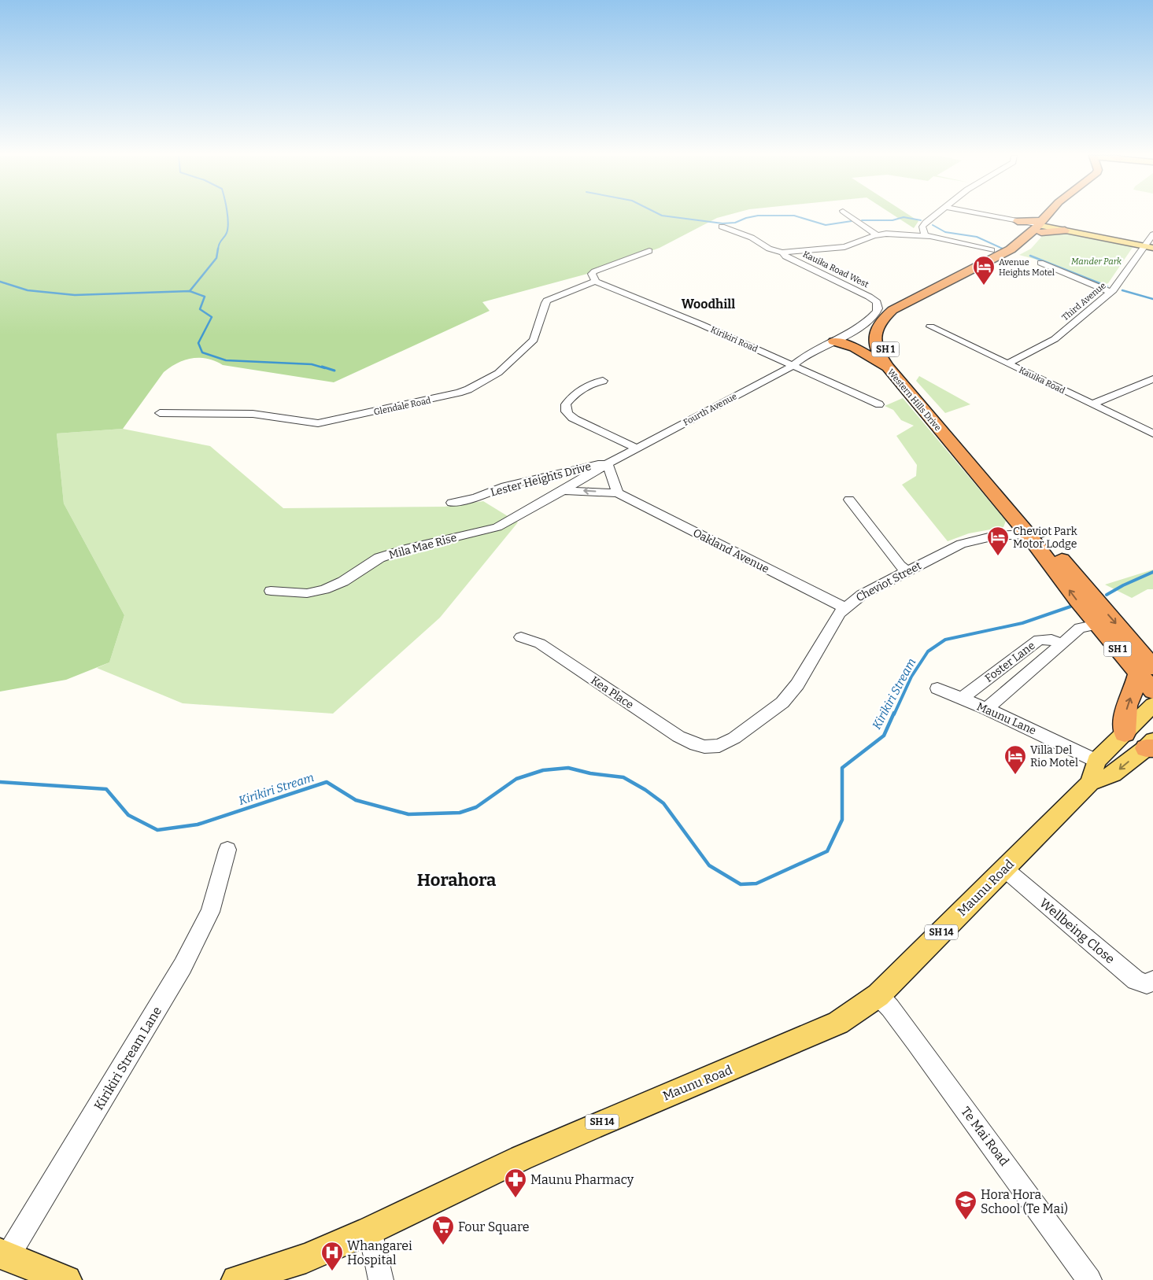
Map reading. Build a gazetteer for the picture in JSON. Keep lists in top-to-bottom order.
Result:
{
  "streets": {
    "highway": ["SH 1", "Western Hills Drive"],
    "main road": ["Maunu Road", "SH 14"],
    "street": [
      "Kauika Road West",
      "Third Avenue",
      "Kirikiri Road",
      "Kauika Road",
      "Glendale Road",
      "Fourth Avenue",
      "Lester Heights Drive",
      "Mila Mae Rise",
      "Oakland Avenue",
      "Cheviot Street",
      "Foster Lane",
      "Kea Place",
      "Maunu Lane",
      "Wellbeing Close",
      "Kirikiri Stream Lane",
      "Te Mai Road"
    ]
  },
  "crossings": [
    ["Kauika Road West", "Fourth Avenue"],
    ["Third Avenue", "Kauika Road"],
    ["Kirikiri Road", "Glendale Road"],
    ["Kirikiri Road", "Fourth Avenue"],
    ["Western Hills Drive", "Cheviot Street"],
    ["Western Hills Drive", "Foster Lane"],
    ["Fourth Avenue", "Lester Heights Drive"],
    ["Fourth Avenue", "Mila Mae Rise"],
    ["Fourth Avenue", "Oakland Avenue"],
    ["Oakland Avenue", "Cheviot Street"],
    ["Cheviot Street", "Kea Place"],
    ["Foster Lane", "Maunu Lane"],
    ["Maunu Lane", "Maunu Road"],
    ["Maunu Road", "Wellbeing Close"],
    ["Maunu Road", "Te Mai Road"]
  ],
  "districts": ["Woodhill", "Horahora"],
  "water": ["Kirikiri Stream"],
  "parks": ["Mander Park"],
  "places": {
    "hotel": ["Avenue Heights Motel", "Cheviot Park Motor Lodge", "Villa Del Rio Motel"],
    "pharmacy": ["Maunu Pharmacy"],
    "school or university": ["Hora Hora School (Te Mai)"],
    "supermarket": ["Four Square"],
    "hospital": ["Whangarei Hospital"]
  }
}
